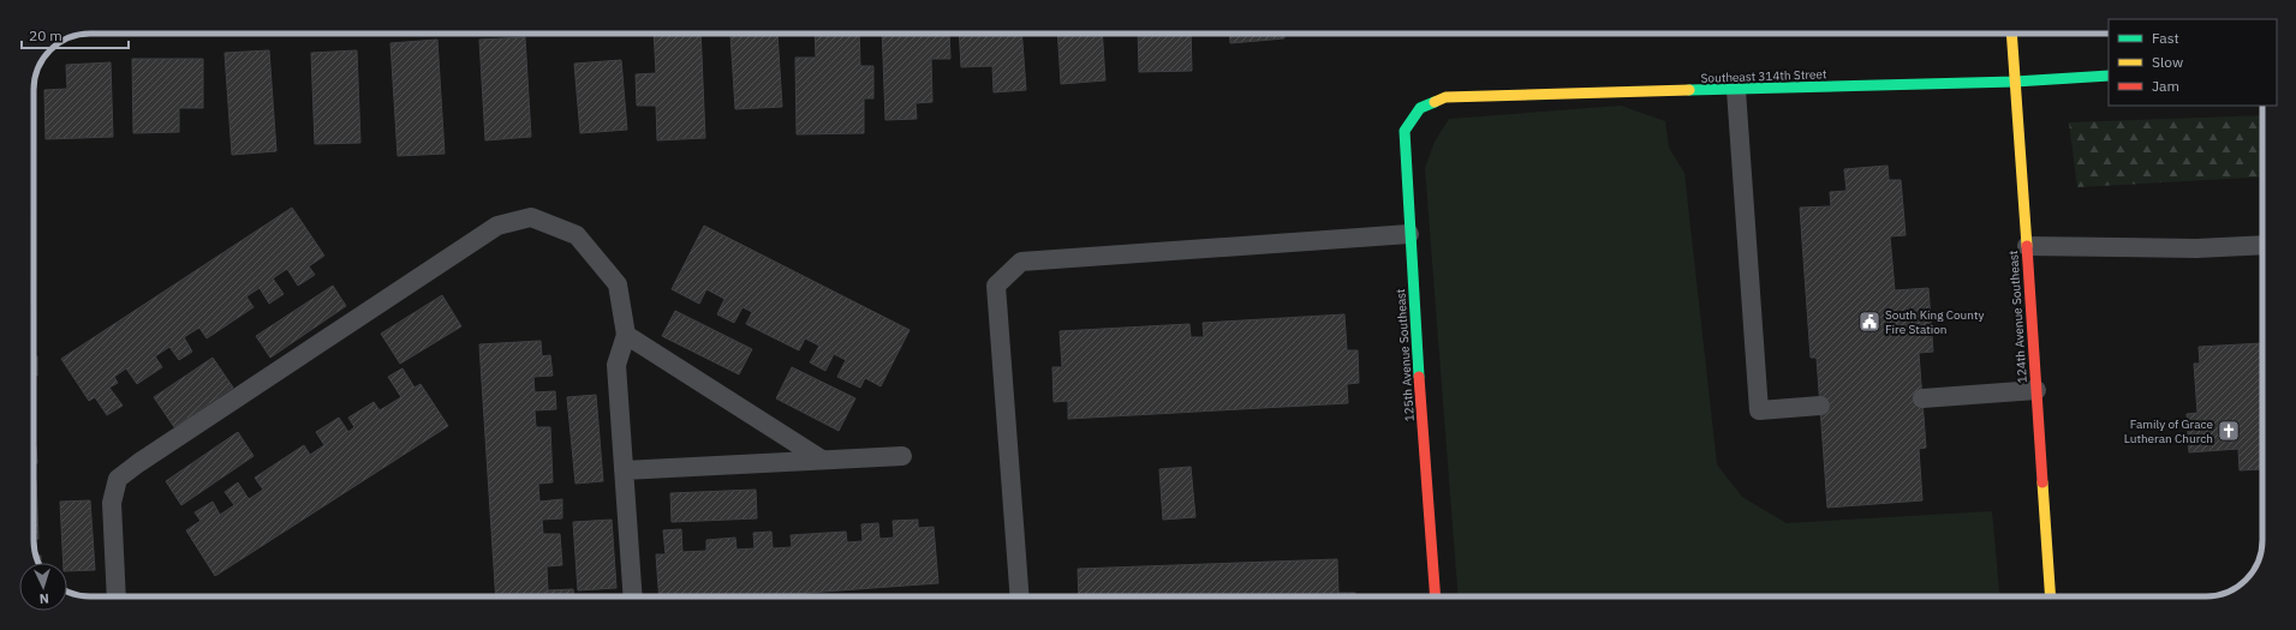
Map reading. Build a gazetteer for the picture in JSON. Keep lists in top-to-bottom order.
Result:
{
  "streets": {
    "street": ["Southeast 314th Street", "124th Avenue Southeast", "125th Avenue Southeast"]
  },
  "crossings": [
    ["Southeast 314th Street", "124th Avenue Southeast"],
    ["Southeast 314th Street", "125th Avenue Southeast"]
  ],
  "places": {
    "public building": ["South King County Fire Station"],
    "church": ["Family of Grace Lutheran Church"]
  },
  "legend": ["Fast", "Slow", "Jam"],
  "scale_bar": "20 m",
  "north": "bottom"
}
